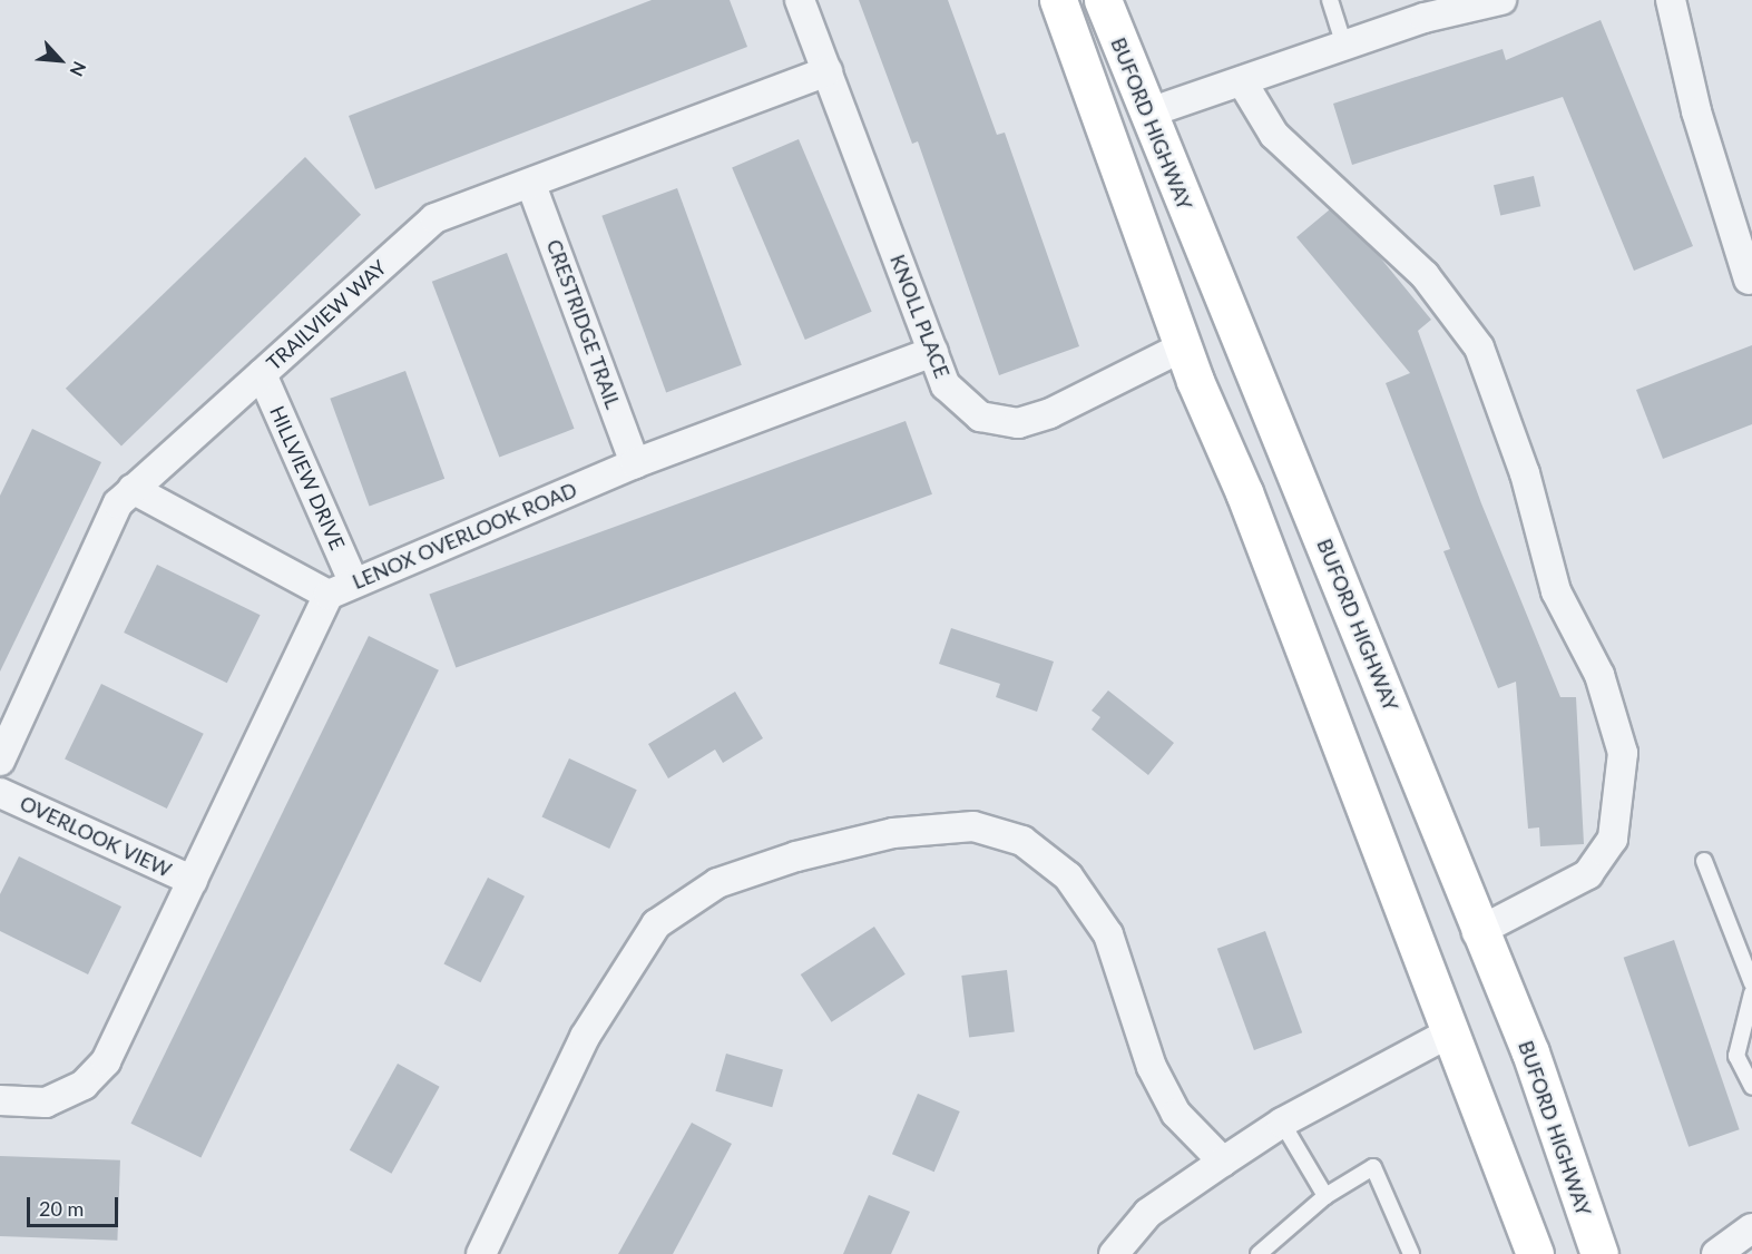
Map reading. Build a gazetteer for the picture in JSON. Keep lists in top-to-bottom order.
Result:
{
  "streets": {
    "main road": ["BUFORD HIGHWAY"],
    "street": [
      "TRAILVIEW WAY",
      "KNOLL PLACE",
      "CRESTRIDGE TRAIL",
      "HILLVIEW DRIVE",
      "LENOX OVERLOOK ROAD",
      "OVERLOOK VIEW"
    ]
  },
  "crossings": [
    ["BUFORD HIGHWAY", "KNOLL PLACE"],
    ["TRAILVIEW WAY", "KNOLL PLACE"],
    ["TRAILVIEW WAY", "CRESTRIDGE TRAIL"],
    ["TRAILVIEW WAY", "HILLVIEW DRIVE"],
    ["KNOLL PLACE", "LENOX OVERLOOK ROAD"],
    ["CRESTRIDGE TRAIL", "LENOX OVERLOOK ROAD"],
    ["HILLVIEW DRIVE", "LENOX OVERLOOK ROAD"],
    ["LENOX OVERLOOK ROAD", "OVERLOOK VIEW"]
  ],
  "scale_bar": "20 m",
  "north": "bottom right"
}
